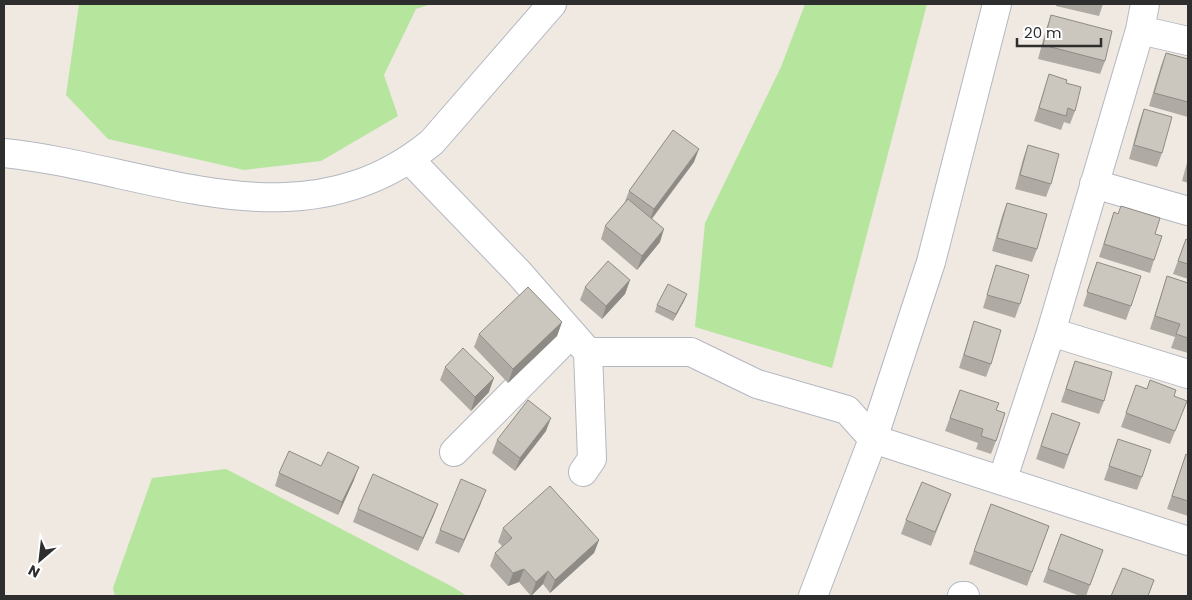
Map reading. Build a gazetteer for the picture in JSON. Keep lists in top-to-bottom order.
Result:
{
  "scale_bar": "20 m",
  "north": "bottom left"
}
